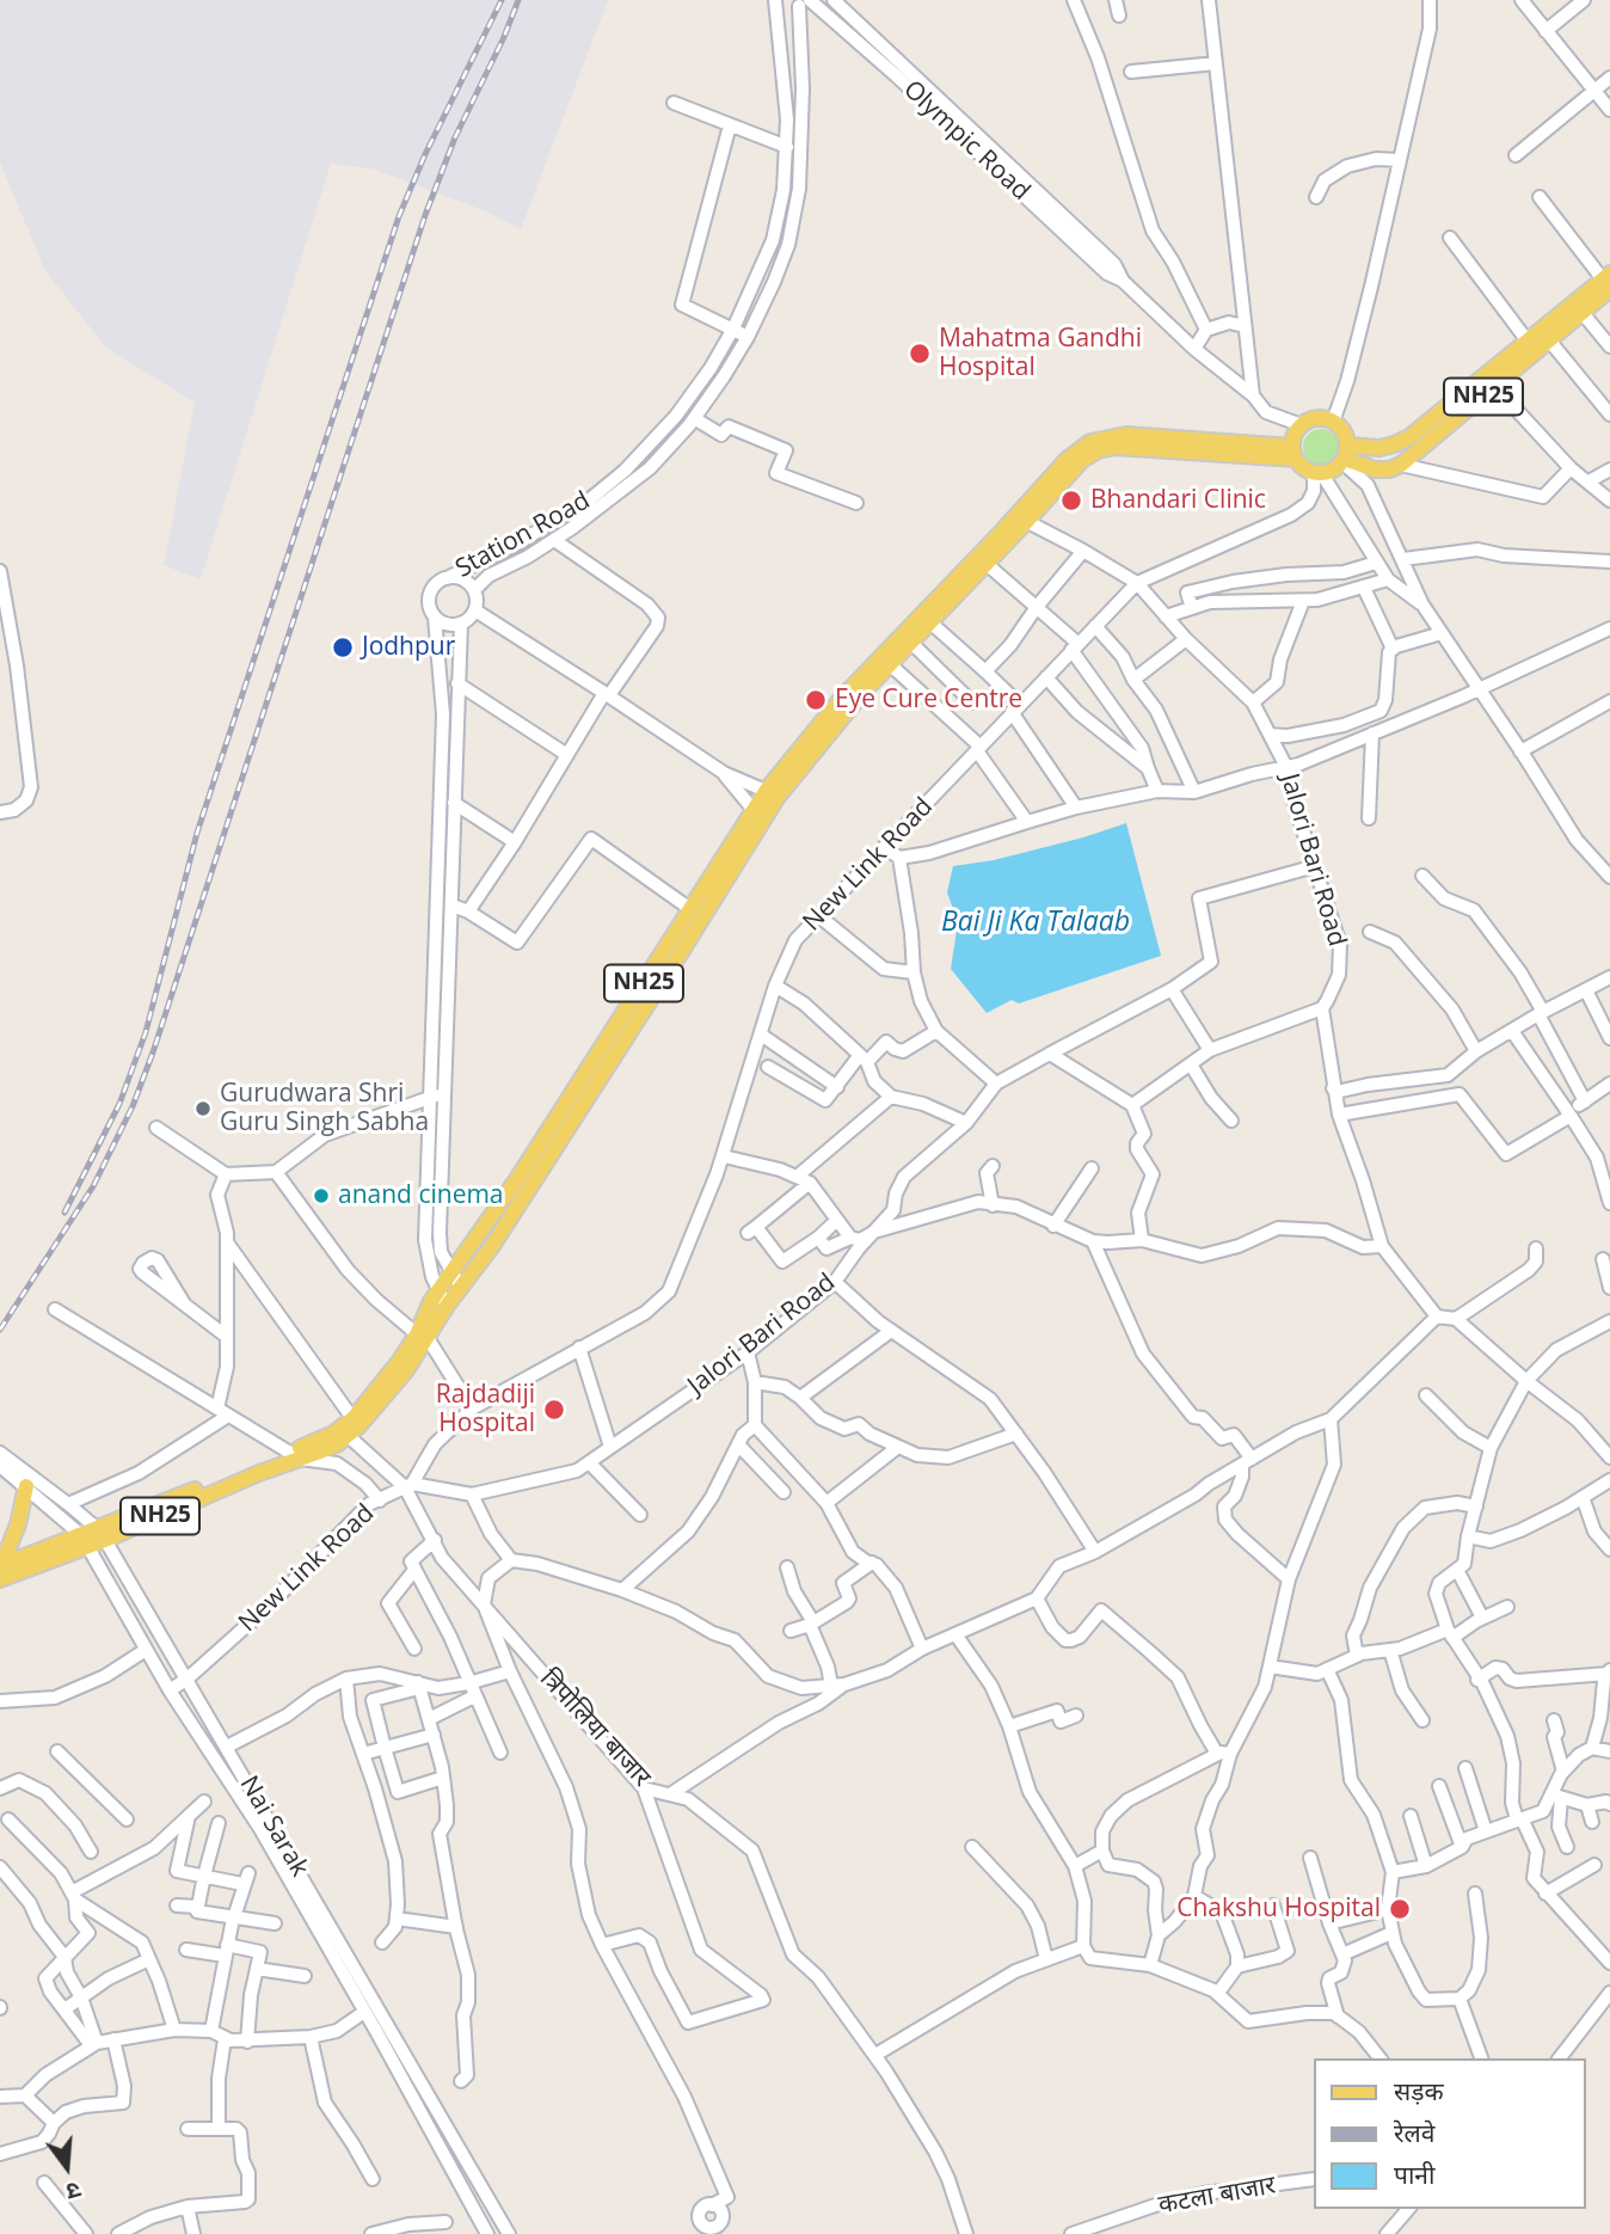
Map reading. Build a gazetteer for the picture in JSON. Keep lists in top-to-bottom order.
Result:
{
  "streets": {
    "main road": ["NH25"],
    "street": [
      "Olympic Road",
      "Station Road",
      "Jalori Bari Road",
      "New Link Road",
      "त्रिपोलिया बाजार",
      "Nai Sarak",
      "कटला बाजार"
    ]
  },
  "crossings": [
    ["Olympic Road", "NH25"],
    ["Olympic Road", "Station Road"],
    ["Olympic Road", "New Link Road"],
    ["NH25", "Jalori Bari Road"],
    ["NH25", "New Link Road"],
    ["NH25", "त्रिपोलिया बाजार"],
    ["NH25", "Nai Sarak"],
    ["Jalori Bari Road", "New Link Road"],
    ["Jalori Bari Road", "त्रिपोलिया बाजार"],
    ["New Link Road", "त्रिपोलिया बाजार"],
    ["New Link Road", "Nai Sarak"]
  ],
  "water": ["Bai Ji Ka Talaab"],
  "places": [
    "Mahatma Gandhi Hospital",
    "Bhandari Clinic",
    "Jodhpur",
    "Eye Cure Centre",
    "Gurudwara Shri Guru Singh Sabha",
    "anand cinema",
    "Rajdadiji Hospital",
    "Chakshu Hospital"
  ],
  "legend": ["सड़क", "रेलवे", "पानी"],
  "north": "bottom"
}
